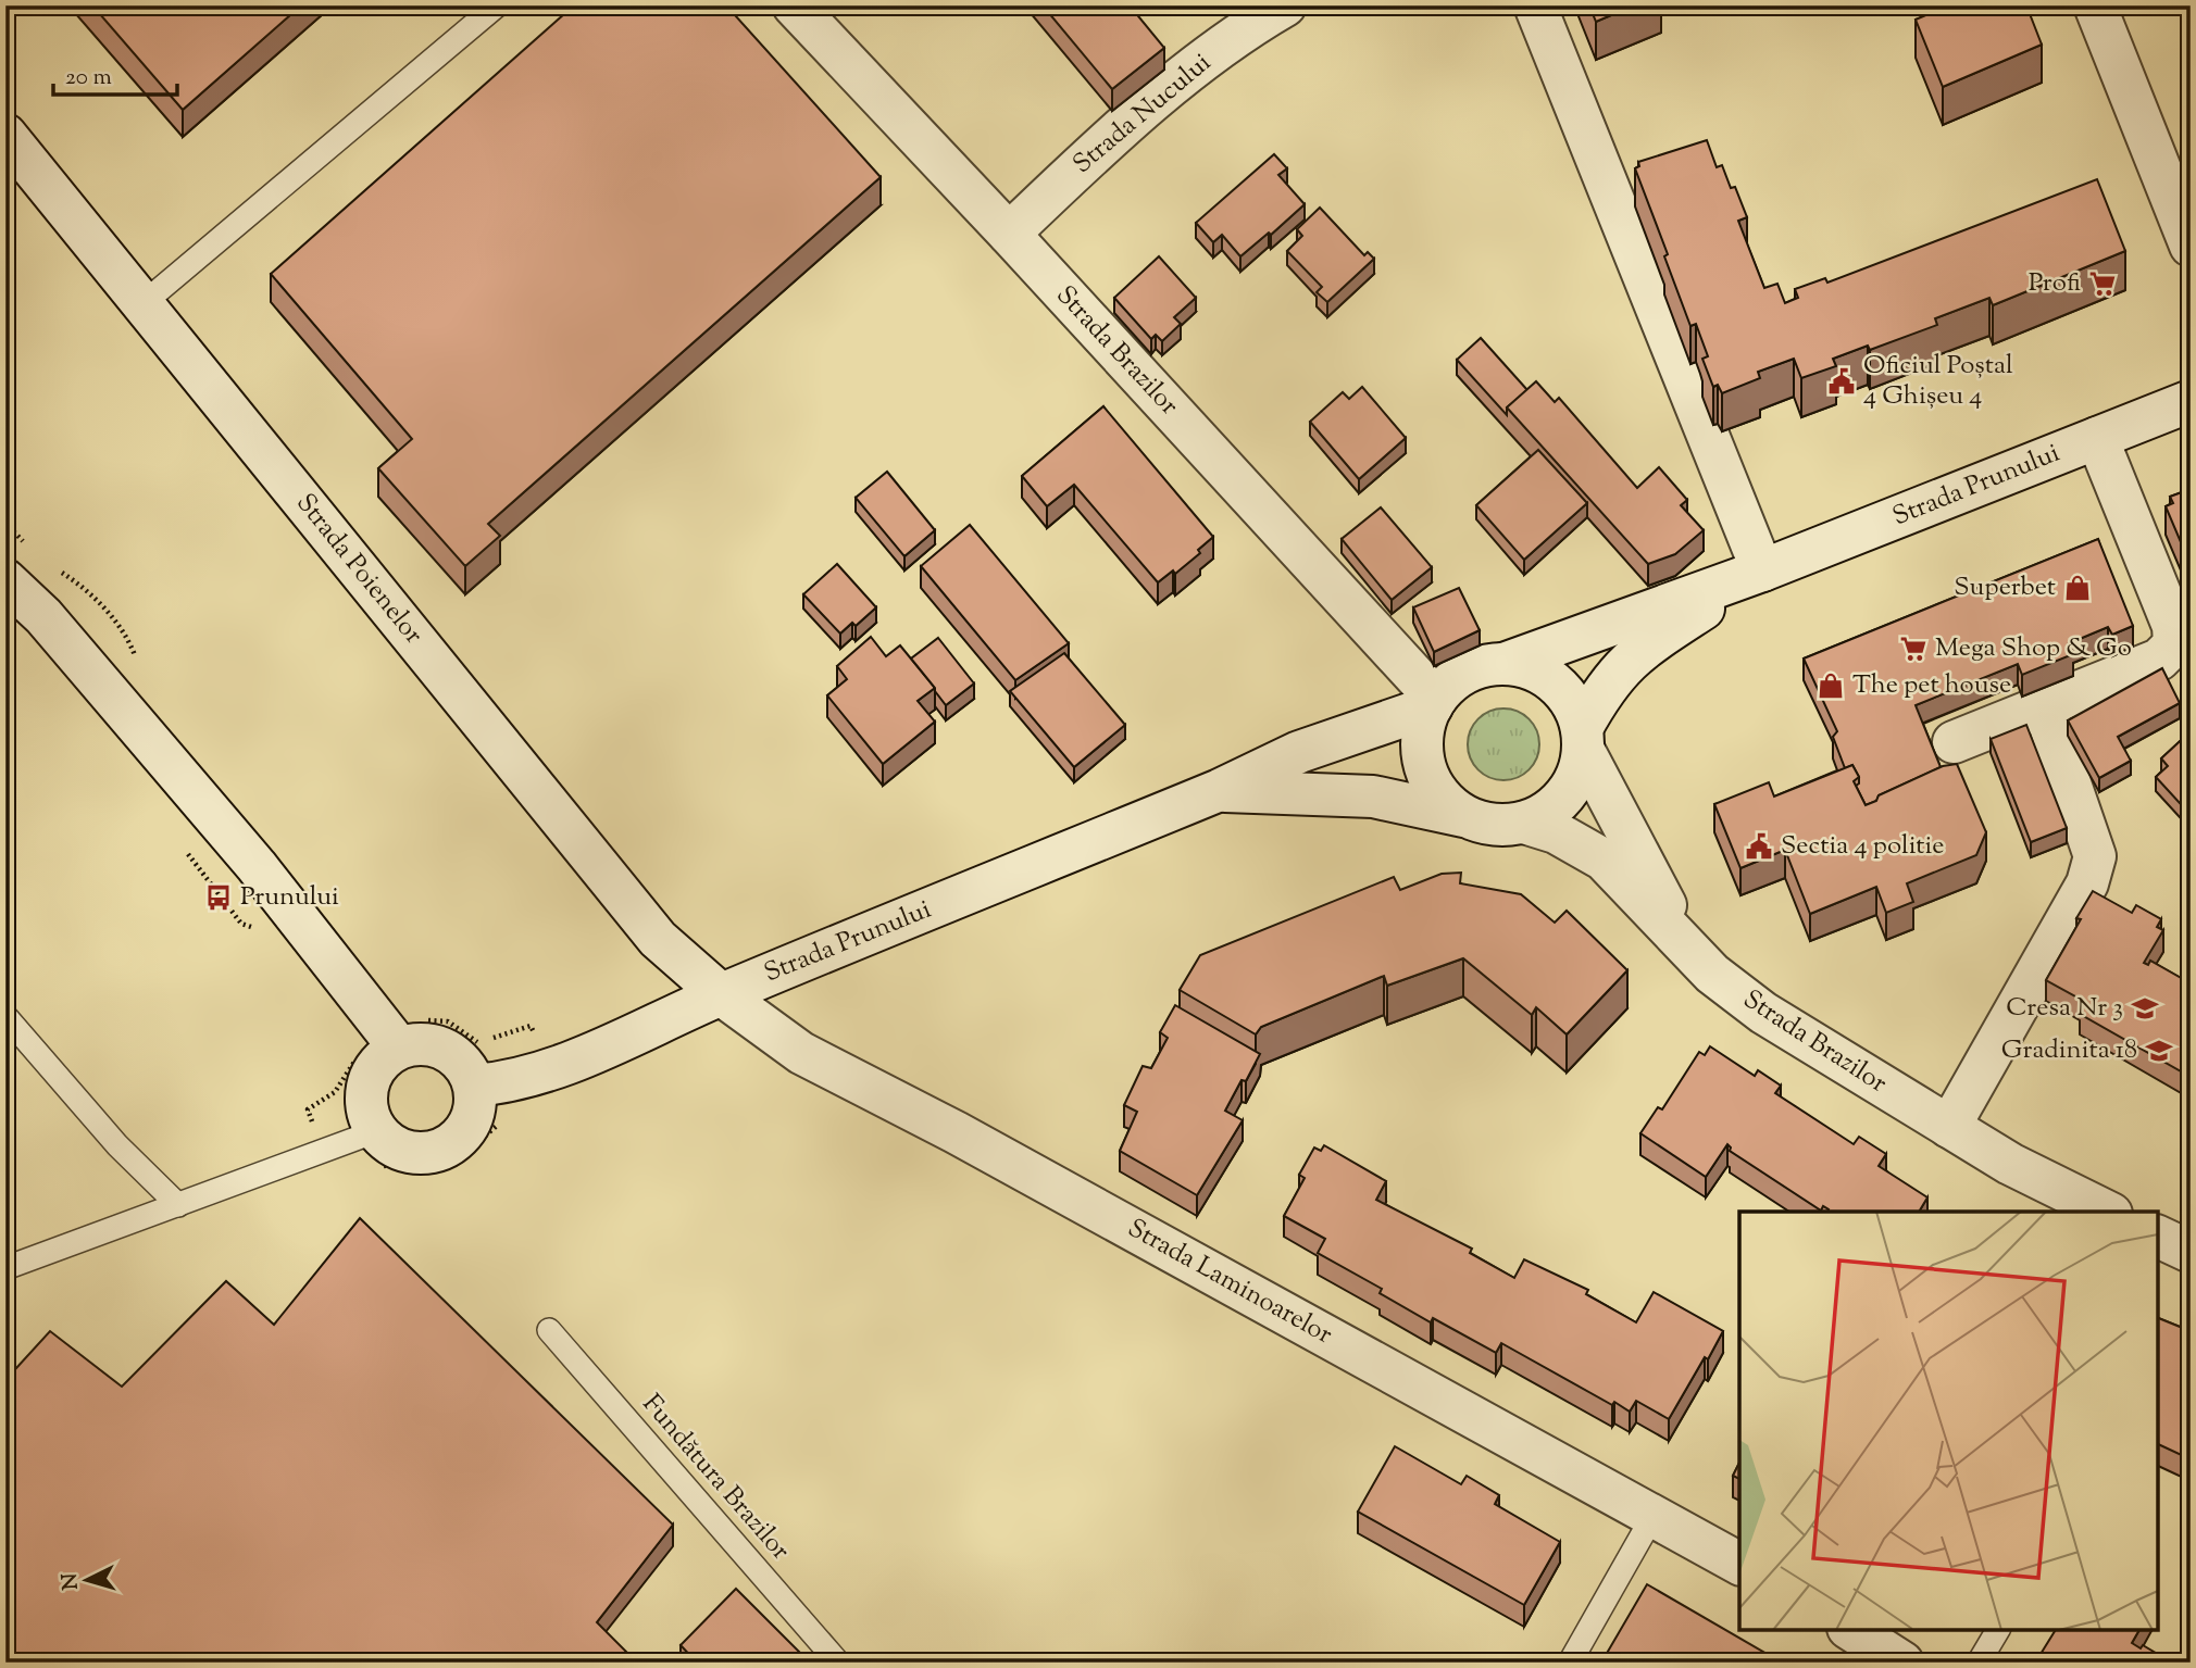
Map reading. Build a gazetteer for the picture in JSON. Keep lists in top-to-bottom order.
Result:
{
  "streets": {
    "street": [
      "Strada Nucului",
      "Strada Brazilor",
      "Strada Prunului",
      "Strada Poienelor",
      "Strada Laminoarelor"
    ],
    "lane": ["Fundătura Brazilor"]
  },
  "crossings": [
    ["Strada Nucului", "Strada Brazilor"],
    ["Strada Brazilor", "Strada Prunului"],
    ["Strada Prunului", "Strada Poienelor"],
    ["Strada Prunului", "Strada Laminoarelor"],
    ["Strada Poienelor", "Strada Laminoarelor"]
  ],
  "places": {
    "supermarket": ["Profi", "Mega Shop & Go"],
    "public building": ["Oficiul Poștal 4 Ghișeu 4", "Sectia 4 politie"],
    "shop": ["Superbet", "The pet house"],
    "bus stop": ["Prunului"],
    "school or university": ["Cresa Nr 3", "Gradinita 18"]
  },
  "scale_bar": "20 m",
  "north": "left"
}
